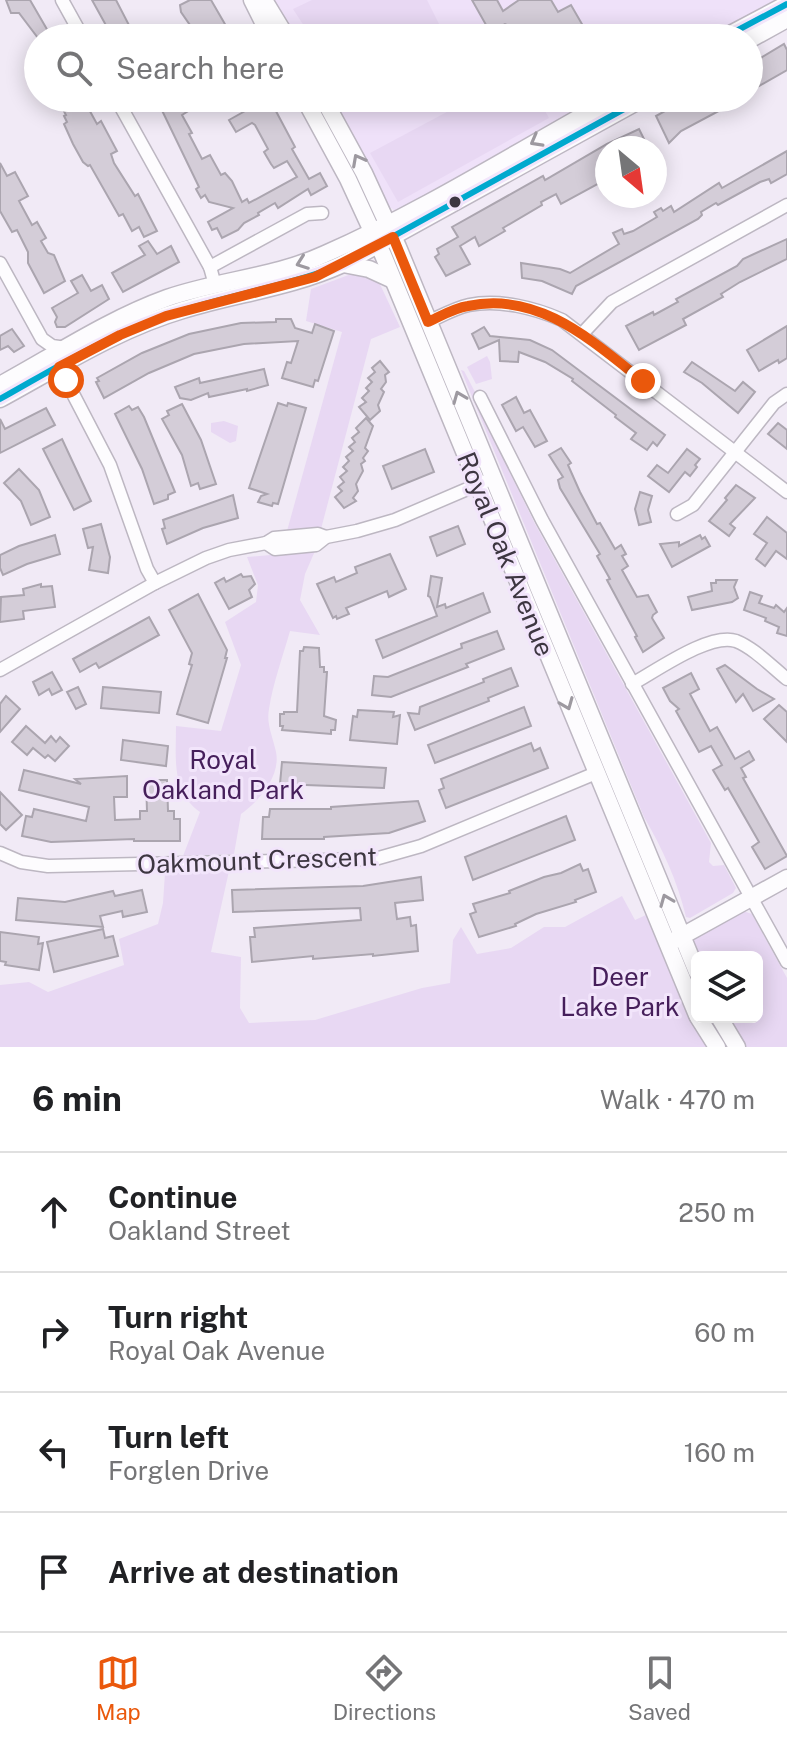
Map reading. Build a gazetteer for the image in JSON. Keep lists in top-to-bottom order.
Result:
{
  "streets": {
    "main road": ["Royal Oak Avenue"],
    "street": ["Oakmount Crescent"]
  },
  "crossings": [
    ["Royal Oak Avenue", "Oakmount Crescent"]
  ],
  "parks": ["Royal Oakland Park", "Deer Lake Park"],
  "north": "bottom right",
  "page": {
    "search": "Search here",
    "heading": ["6 min", "Walk · 470 m"],
    "list": [
      ["Continue", "Oakland Street", "250 m"],
      ["Turn right", "Royal Oak Avenue", "60 m"],
      ["Turn left", "Forglen Drive", "160 m"],
      "Arrive at destination"
    ],
    "nav": ["Map", "Directions", "Saved"]
  }
}
